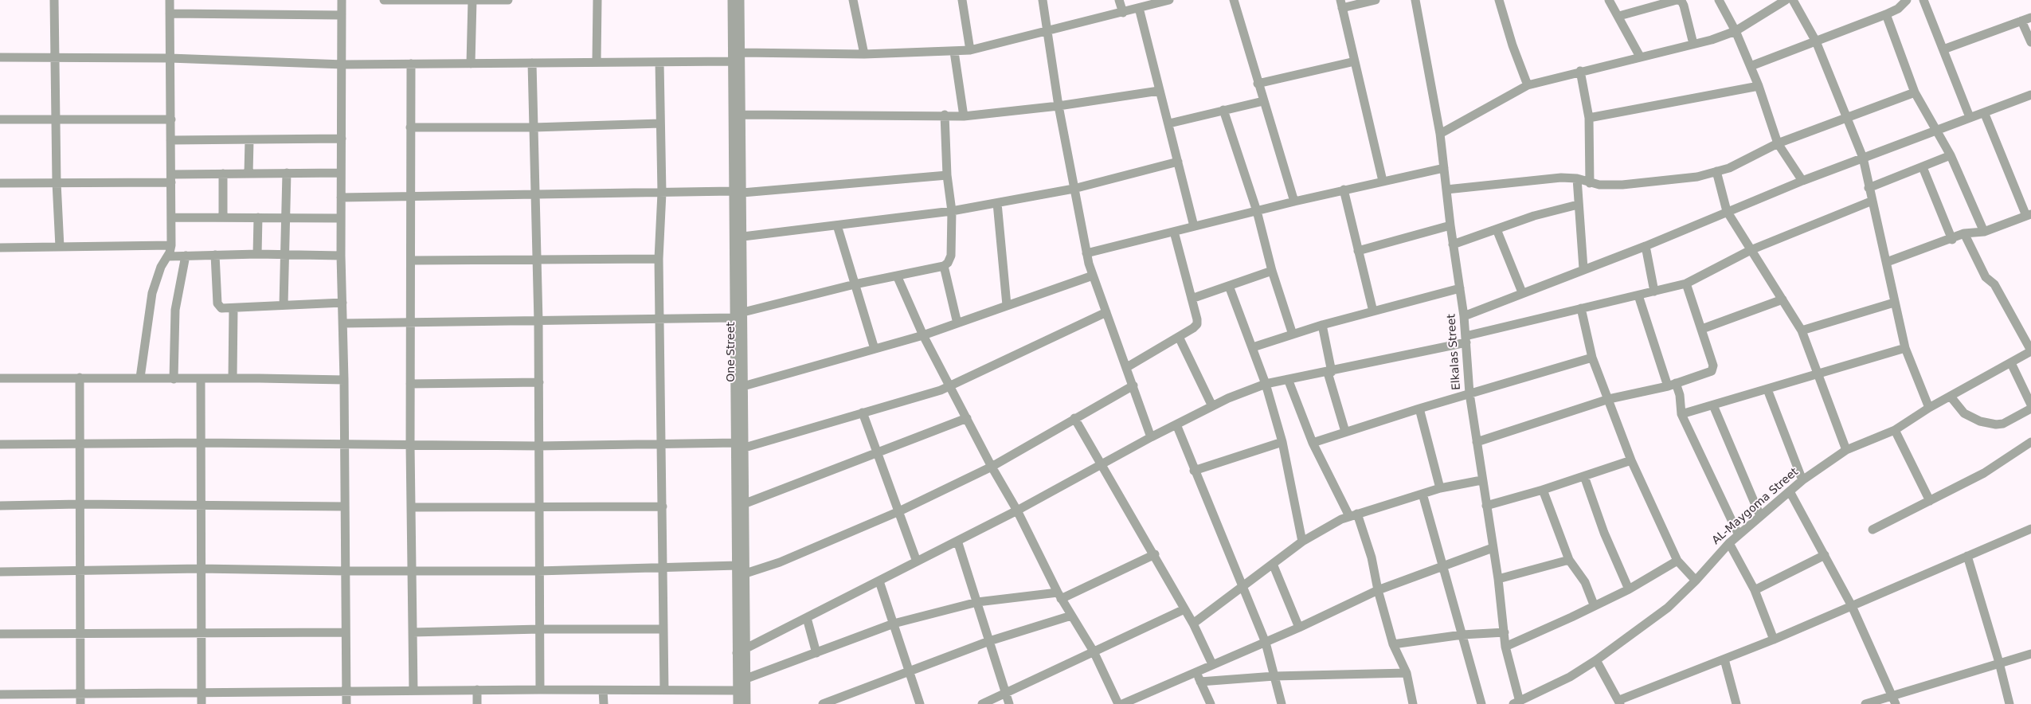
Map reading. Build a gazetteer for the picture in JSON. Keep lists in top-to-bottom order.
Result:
{
  "streets": {
    "street": ["One Street", "Elkalas Street", "AL-Maygoma Street"]
  },
  "crossings": [
    ["Elkalas Street", "AL-Maygoma Street"]
  ]
}
